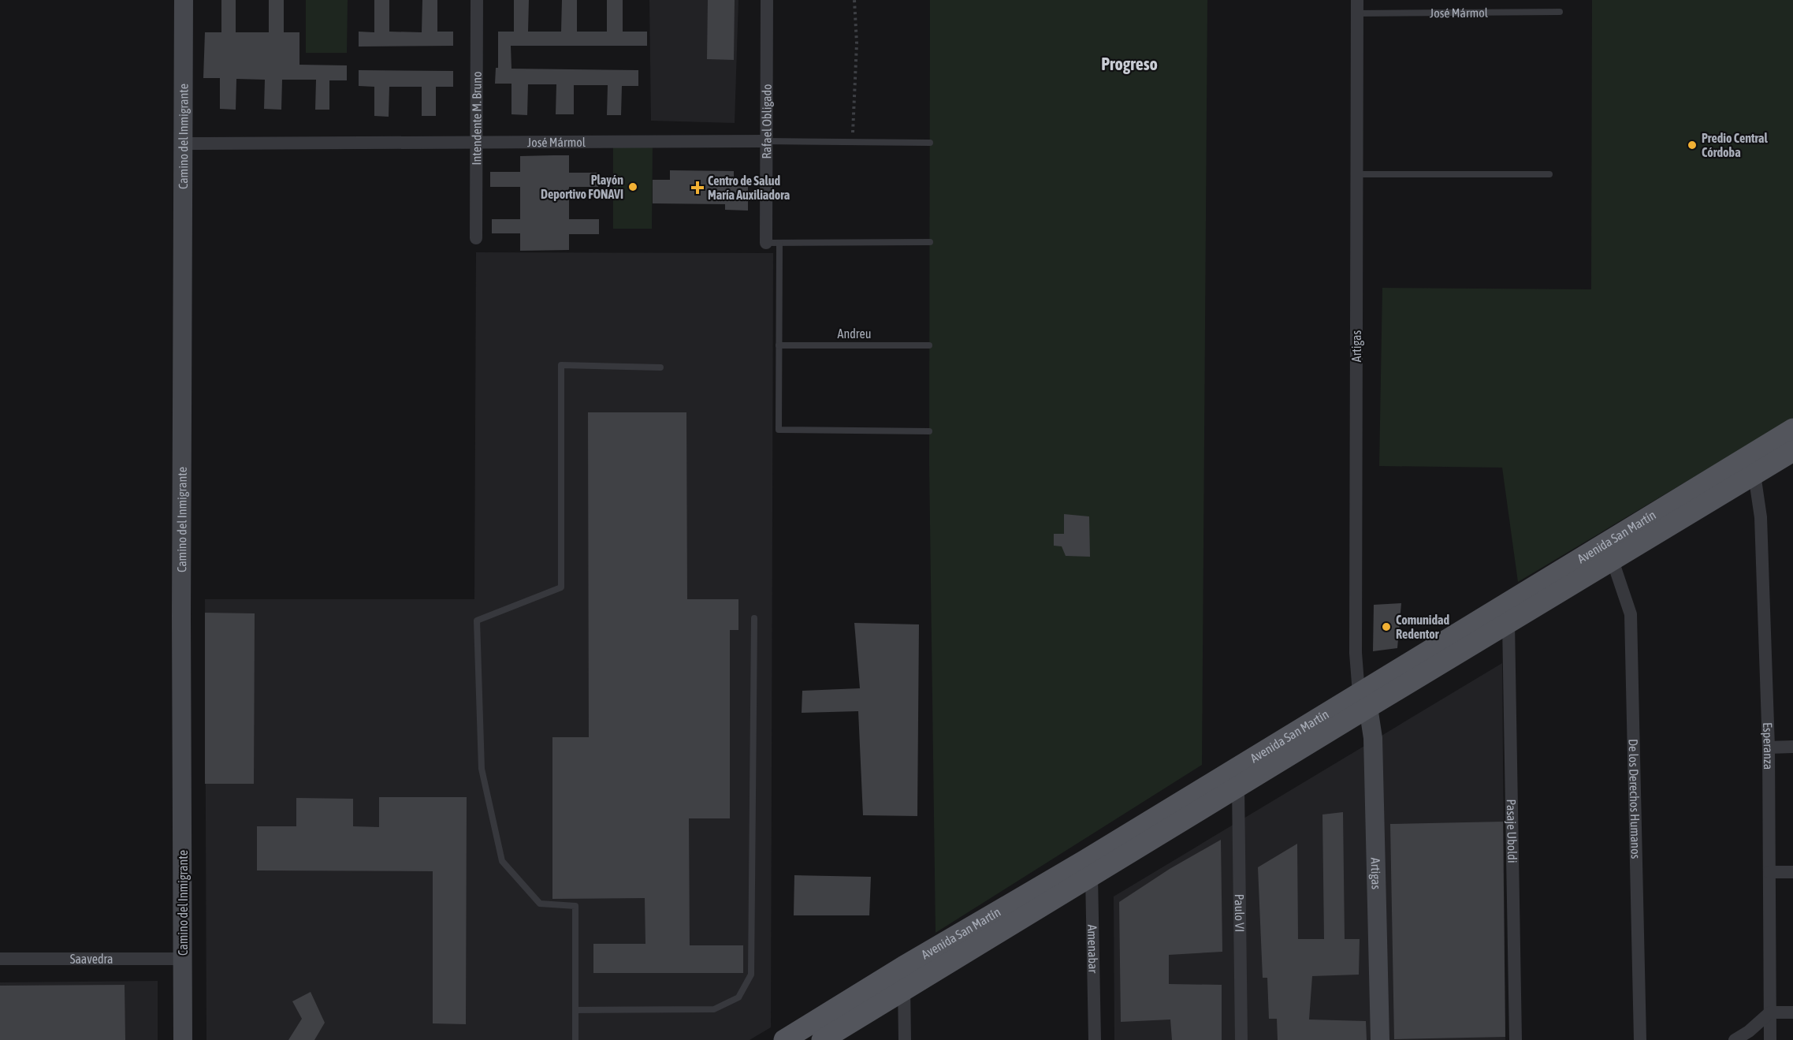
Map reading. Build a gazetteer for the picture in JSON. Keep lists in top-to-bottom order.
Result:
{
  "streets": {
    "main road": ["Camino del Inmigrante", "Artigas", "Avenida San Martín"],
    "street": [
      "José Mármol",
      "Intendente M. Bruno",
      "Rafael Obligado",
      "Esperanza",
      "De los Derechos Humanos",
      "Pasaje Uboldi",
      "Paulo VI",
      "Amenabar",
      "Saavedra"
    ],
    "lane": ["Andreu"]
  },
  "crossings": [
    ["José Mármol", "Intendente M. Bruno"],
    ["José Mármol", "Rafael Obligado"],
    ["José Mármol", "Camino del Inmigrante"],
    ["José Mármol", "Artigas"],
    ["Camino del Inmigrante", "Saavedra"],
    ["Artigas", "Avenida San Martín"],
    ["Avenida San Martín", "Esperanza"],
    ["Avenida San Martín", "De los Derechos Humanos"],
    ["Avenida San Martín", "Pasaje Uboldi"],
    ["Avenida San Martín", "Paulo VI"],
    ["Avenida San Martín", "Amenabar"]
  ],
  "districts": ["Progreso"],
  "places": {
    "other": ["Predio Central Córdoba", "Playón Deportivo FONAVI", "Comunidad Redentor"],
    "health": ["Centro de Salud María Auxiliadora"]
  }
}
